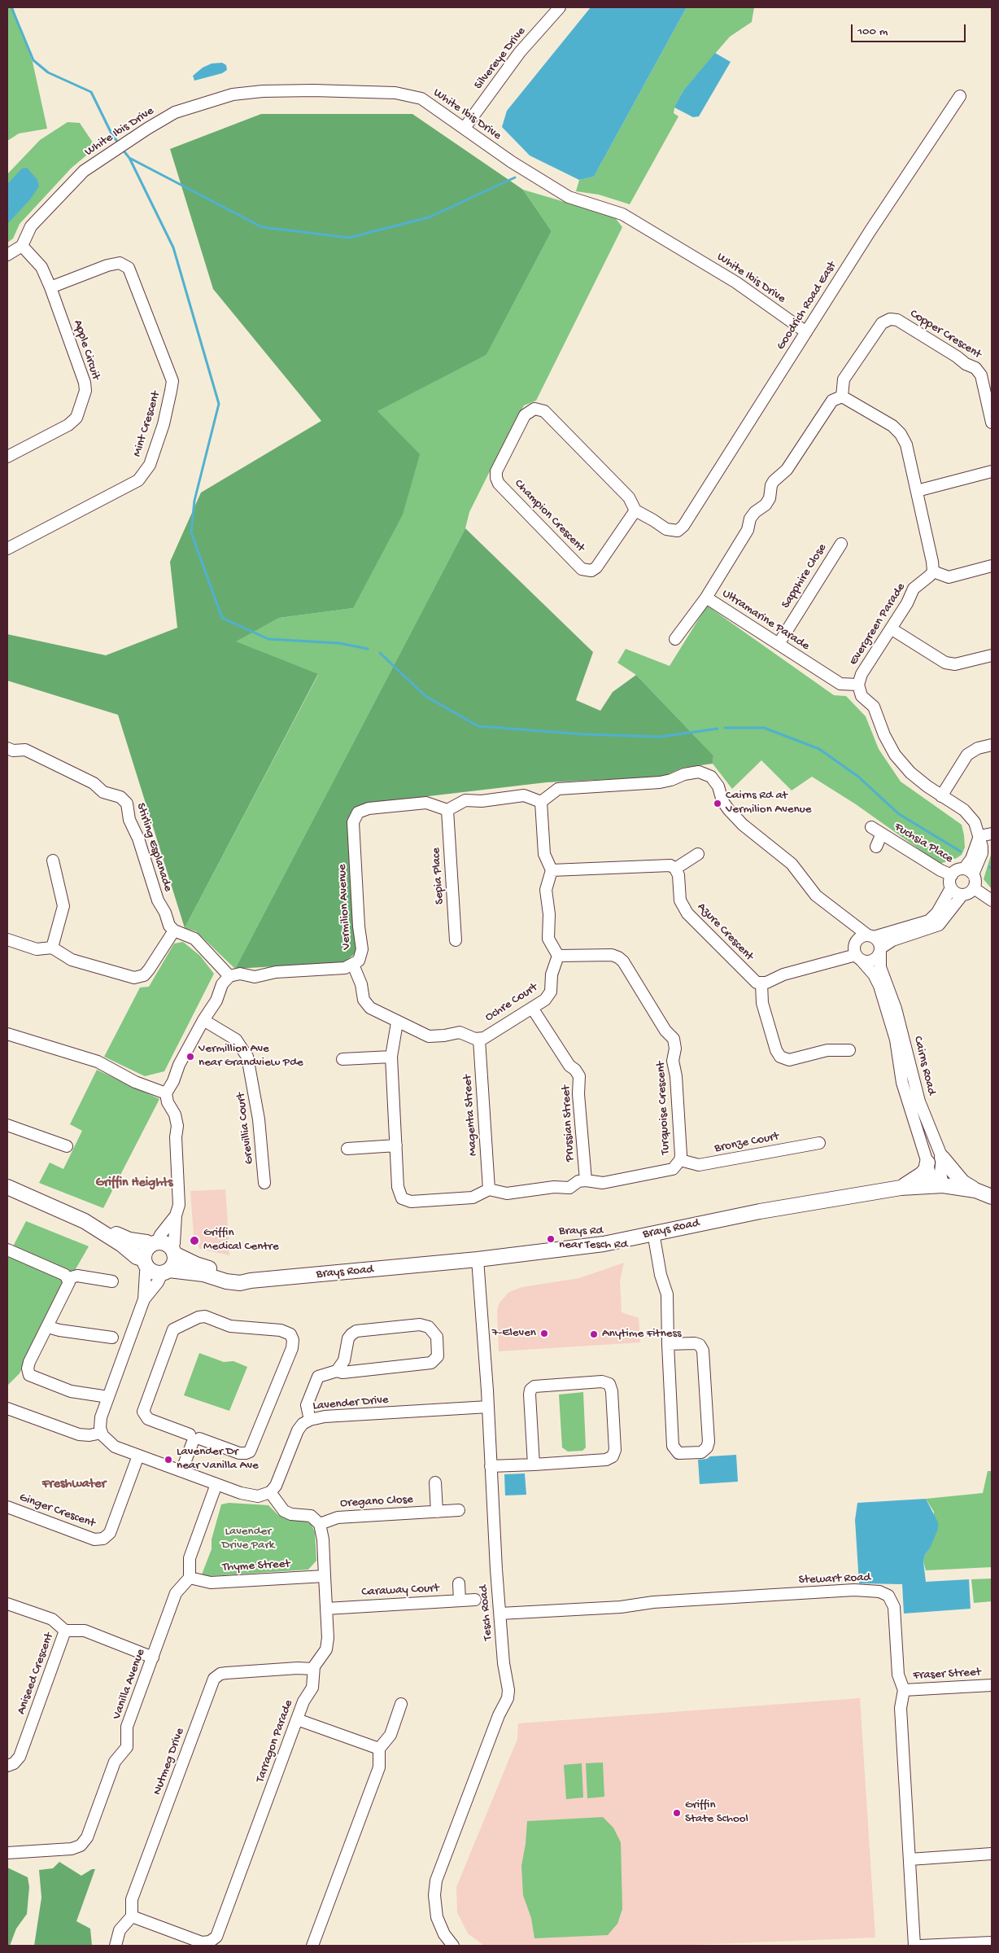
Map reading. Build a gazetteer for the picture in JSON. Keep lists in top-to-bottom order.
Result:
{
  "streets": {
    "main road": ["Brays Road"],
    "street": [
      "Silvereye Drive",
      "White Ibis Drive",
      "Goodrich Road East",
      "Copper Crescent",
      "Apple Circuit",
      "Mint Crescent",
      "Champion Crescent",
      "Sapphire Close",
      "Ultramarine Parade",
      "Evergreen Parade",
      "Fuchsia Place",
      "Stirling Esplanade",
      "Sepia Place",
      "Vermilion Avenue",
      "Azure Crescent",
      "Ochre Court",
      "Cairns Road",
      "Turquoise Crescent",
      "Magenta Street",
      "Prussian Street",
      "Grevillia Court",
      "Bronze Court",
      "Lavender Drive",
      "Oregano Close",
      "Ginger Crescent",
      "Thyme Street",
      "Stewart Road",
      "Caraway Court",
      "Tesch Road",
      "Aniseed Crescent",
      "Fraser Street",
      "Vanilla Avenue",
      "Tarragon Parade",
      "Nutmeg Drive"
    ]
  },
  "crossings": [
    ["Silvereye Drive", "White Ibis Drive"],
    ["White Ibis Drive", "Goodrich Road East"],
    ["White Ibis Drive", "Apple Circuit"],
    ["Goodrich Road East", "Champion Crescent"],
    ["Copper Crescent", "Ultramarine Parade"],
    ["Apple Circuit", "Mint Crescent"],
    ["Sapphire Close", "Ultramarine Parade"],
    ["Ultramarine Parade", "Evergreen Parade"],
    ["Evergreen Parade", "Fuchsia Place"],
    ["Sepia Place", "Vermilion Avenue"],
    ["Vermilion Avenue", "Ochre Court"],
    ["Ochre Court", "Turquoise Crescent"],
    ["Ochre Court", "Magenta Street"],
    ["Ochre Court", "Prussian Street"],
    ["Cairns Road", "Brays Road"],
    ["Turquoise Crescent", "Magenta Street"],
    ["Turquoise Crescent", "Prussian Street"],
    ["Turquoise Crescent", "Bronze Court"],
    ["Brays Road", "Tesch Road"],
    ["Lavender Drive", "Tesch Road"],
    ["Oregano Close", "Tarragon Parade"],
    ["Thyme Street", "Vanilla Avenue"],
    ["Thyme Street", "Tarragon Parade"],
    ["Stewart Road", "Tesch Road"],
    ["Stewart Road", "Fraser Street"],
    ["Caraway Court", "Tarragon Parade"],
    ["Tarragon Parade", "Nutmeg Drive"]
  ],
  "districts": ["Griffin Heights", "Freshwater"],
  "parks": ["Lavender Drive Park"],
  "places": [
    "Cairns Rd at Vermilion Avenue",
    "Vermillion Ave near Grandview Pde",
    "Brays Rd near Tesch Rd",
    "Griffin Medical Centre",
    "7-Eleven",
    "Anytime Fitness",
    "Lavender Dr near Vanilla Ave",
    "Griffin State School"
  ],
  "scale_bar": "100 m"
}
